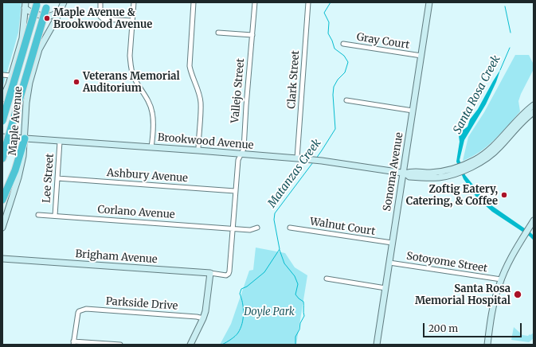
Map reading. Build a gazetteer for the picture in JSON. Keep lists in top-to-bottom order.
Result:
{
  "streets": {
    "street": [
      "Gray Court",
      "Clark Street",
      "Vallejo Street",
      "Maple Avenue",
      "Brookwood Avenue",
      "Sonoma Avenue",
      "Ashbury Avenue",
      "Lee Street",
      "Corlano Avenue",
      "Walnut Court",
      "Brigham Avenue",
      "Sotoyome Street",
      "Parkside Drive"
    ]
  },
  "crossings": [
    ["Gray Court", "Sonoma Avenue"],
    ["Clark Street", "Brookwood Avenue"],
    ["Vallejo Street", "Brookwood Avenue"],
    ["Vallejo Street", "Ashbury Avenue"],
    ["Vallejo Street", "Corlano Avenue"],
    ["Vallejo Street", "Brigham Avenue"],
    ["Maple Avenue", "Brookwood Avenue"],
    ["Brookwood Avenue", "Sonoma Avenue"],
    ["Brookwood Avenue", "Lee Street"],
    ["Sonoma Avenue", "Walnut Court"],
    ["Sonoma Avenue", "Sotoyome Street"],
    ["Ashbury Avenue", "Lee Street"],
    ["Lee Street", "Corlano Avenue"]
  ],
  "water": ["Santa Rosa Creek", "Matanzas Creek"],
  "parks": ["Doyle Park"],
  "places": [
    "Maple Avenue & Brookwood Avenue",
    "Veterans Memorial Auditorium",
    "Zoftig Eatery, Catering, & Coffee",
    "Santa Rosa Memorial Hospital"
  ],
  "scale_bar": "200 m"
}
